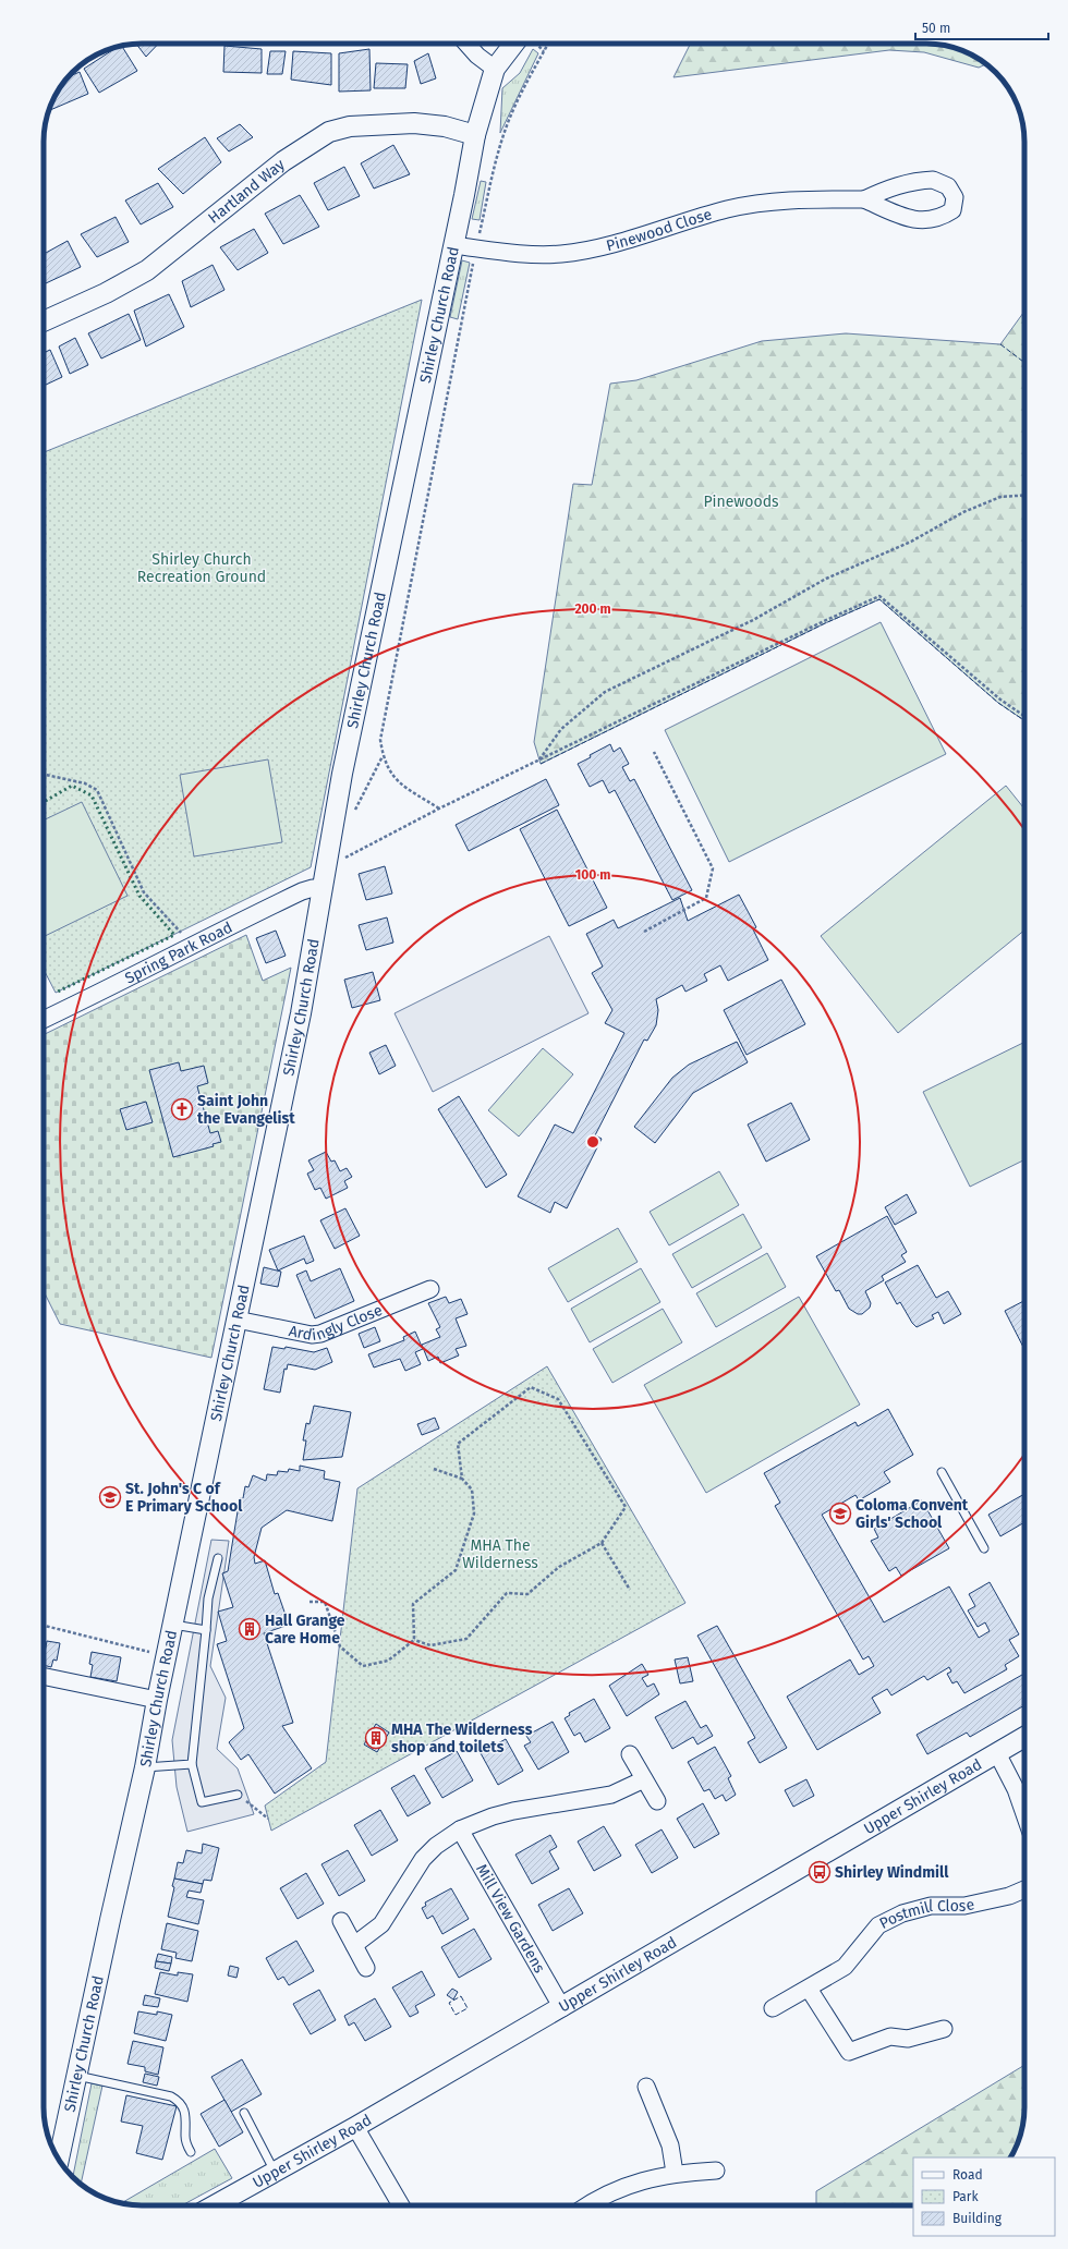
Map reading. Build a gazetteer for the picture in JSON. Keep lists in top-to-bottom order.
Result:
{
  "streets": {
    "street": [
      "Hartland Way",
      "Pinewood Close",
      "Shirley Church Road",
      "Spring Park Road",
      "Ardingly Close",
      "Upper Shirley Road",
      "Postmill Close",
      "Mill View Gardens"
    ]
  },
  "crossings": [
    ["Hartland Way", "Shirley Church Road"],
    ["Pinewood Close", "Shirley Church Road"],
    ["Shirley Church Road", "Spring Park Road"],
    ["Shirley Church Road", "Ardingly Close"],
    ["Upper Shirley Road", "Mill View Gardens"]
  ],
  "parks": ["Pinewoods", "Shirley Church Recreation Ground", "MHA The Wilderness"],
  "places": {
    "church": ["Saint John the Evangelist"],
    "school or university": ["St. John's C of E Primary School", "Coloma Convent Girls' School"],
    "building": ["Hall Grange Care Home", "MHA The Wilderness shop and toilets"],
    "bus stop": ["Shirley Windmill"]
  },
  "legend": ["Road", "Park", "Building"],
  "scale_bar": "50 m",
  "rings": ["200 m", "100 m"]
}
